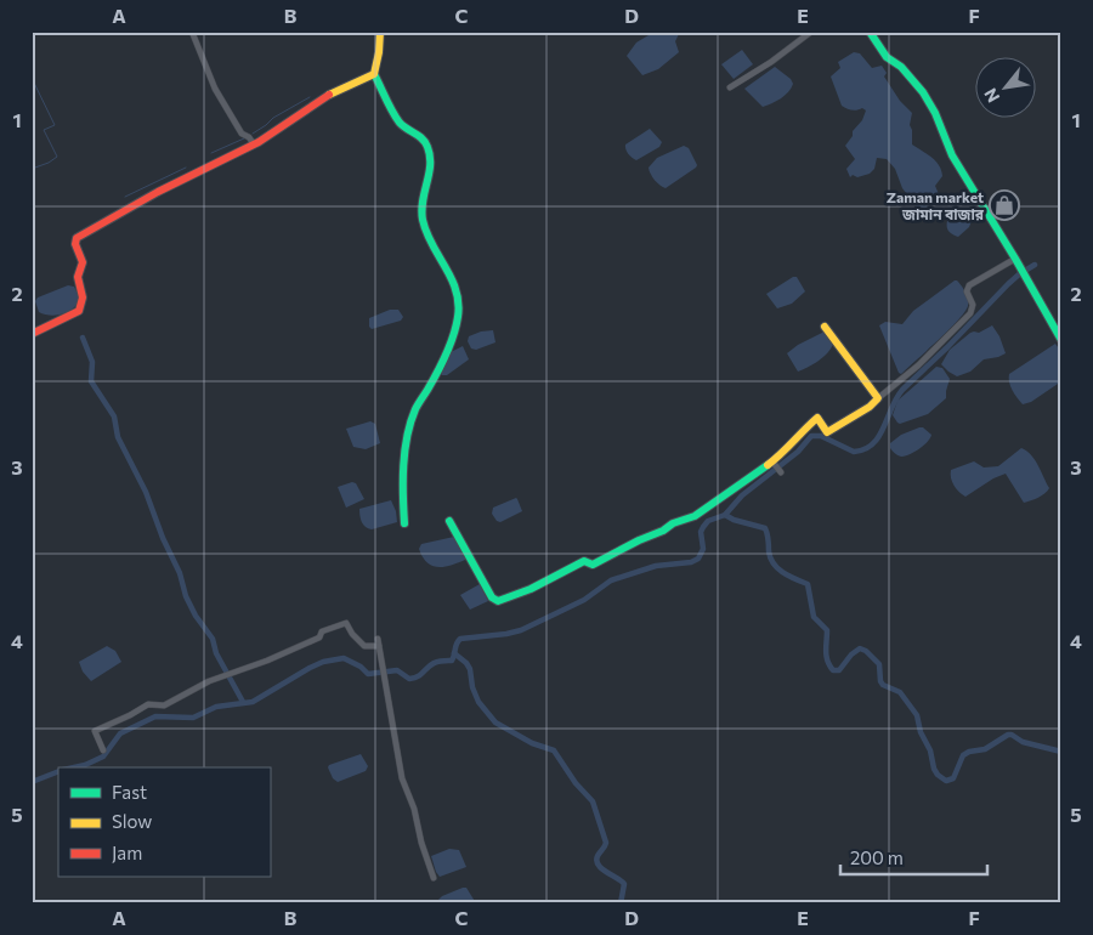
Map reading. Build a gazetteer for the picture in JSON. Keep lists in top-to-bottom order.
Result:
{
  "places": {
    "shop": ["Zaman market জামান বাজার"]
  },
  "legend": ["Fast", "Slow", "Jam"],
  "scale_bar": "200 m",
  "north": "bottom left",
  "grid": {
    "columns": [
      "A",
      "B",
      "C",
      "D",
      "E",
      "F"
    ],
    "rows": [
      "1",
      "2",
      "3",
      "4",
      "5"
    ]
  }
}
